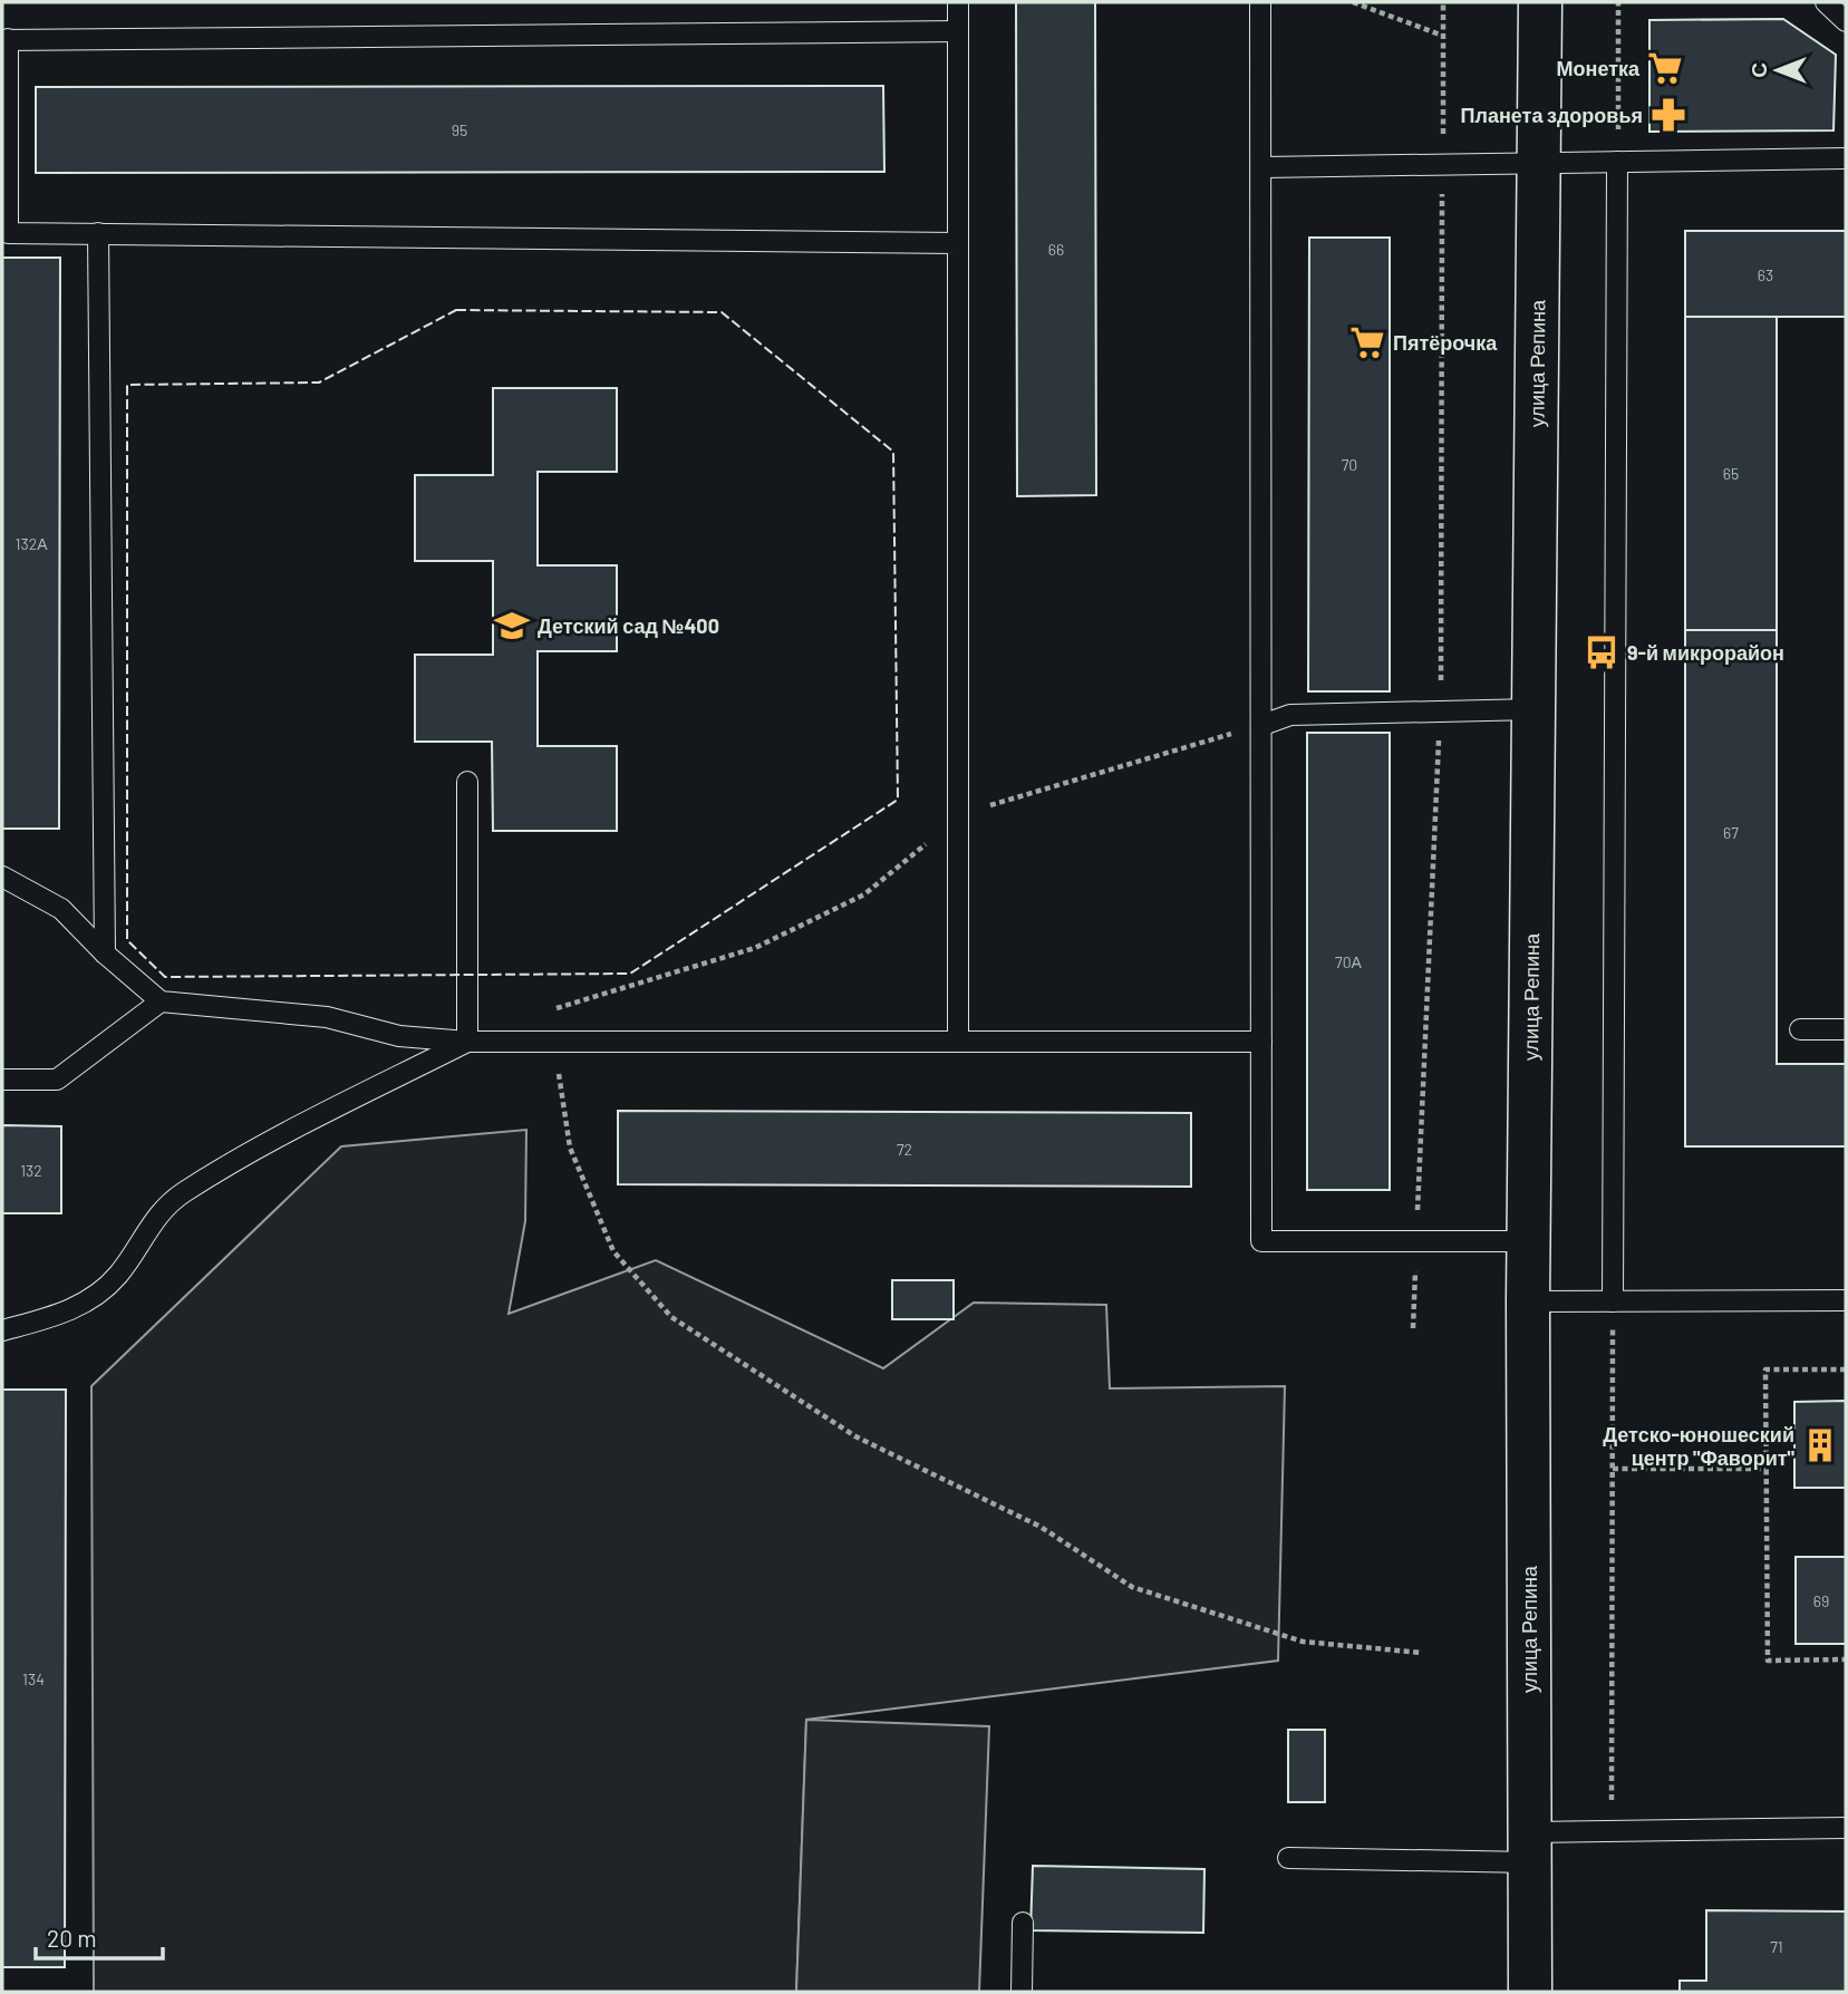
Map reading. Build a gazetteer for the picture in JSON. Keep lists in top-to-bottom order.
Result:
{
  "streets": {
    "street": ["улица Репина"]
  },
  "places": {
    "supermarket": ["Монетка", "Пятёрочка"],
    "pharmacy": ["Планета здоровья"],
    "school or university": ["Детский сад №400"],
    "bus stop": ["9-й микрорайон"],
    "building": ["Детско-юношеский центр \"Фаворит\""]
  },
  "house_numbers": [
    "95",
    "66",
    "63",
    "70",
    "65",
    "132А",
    "67",
    "70А",
    "72",
    "132",
    "69",
    "134",
    "71"
  ],
  "scale_bar": "20 m",
  "north": "left"
}
